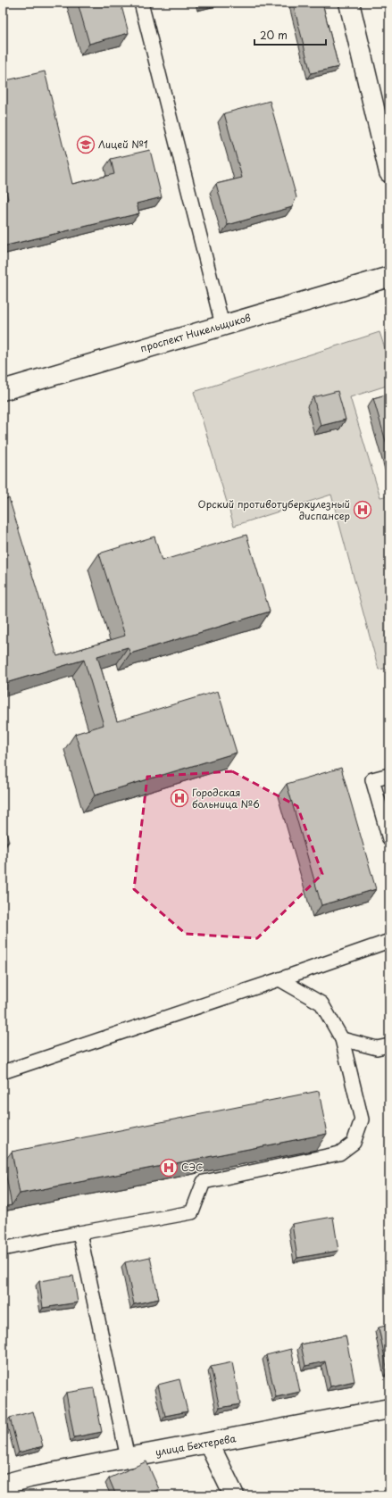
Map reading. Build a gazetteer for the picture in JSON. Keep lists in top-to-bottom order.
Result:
{
  "streets": {
    "street": ["проспект Никельщиков", "улица Бехтерева"]
  },
  "places": {
    "school or university": ["Лицей №1"],
    "hospital": ["Орский противотуберкулезный диспансер", "Городская больница №6", "СЭС"]
  },
  "scale_bar": "20 m"
}
